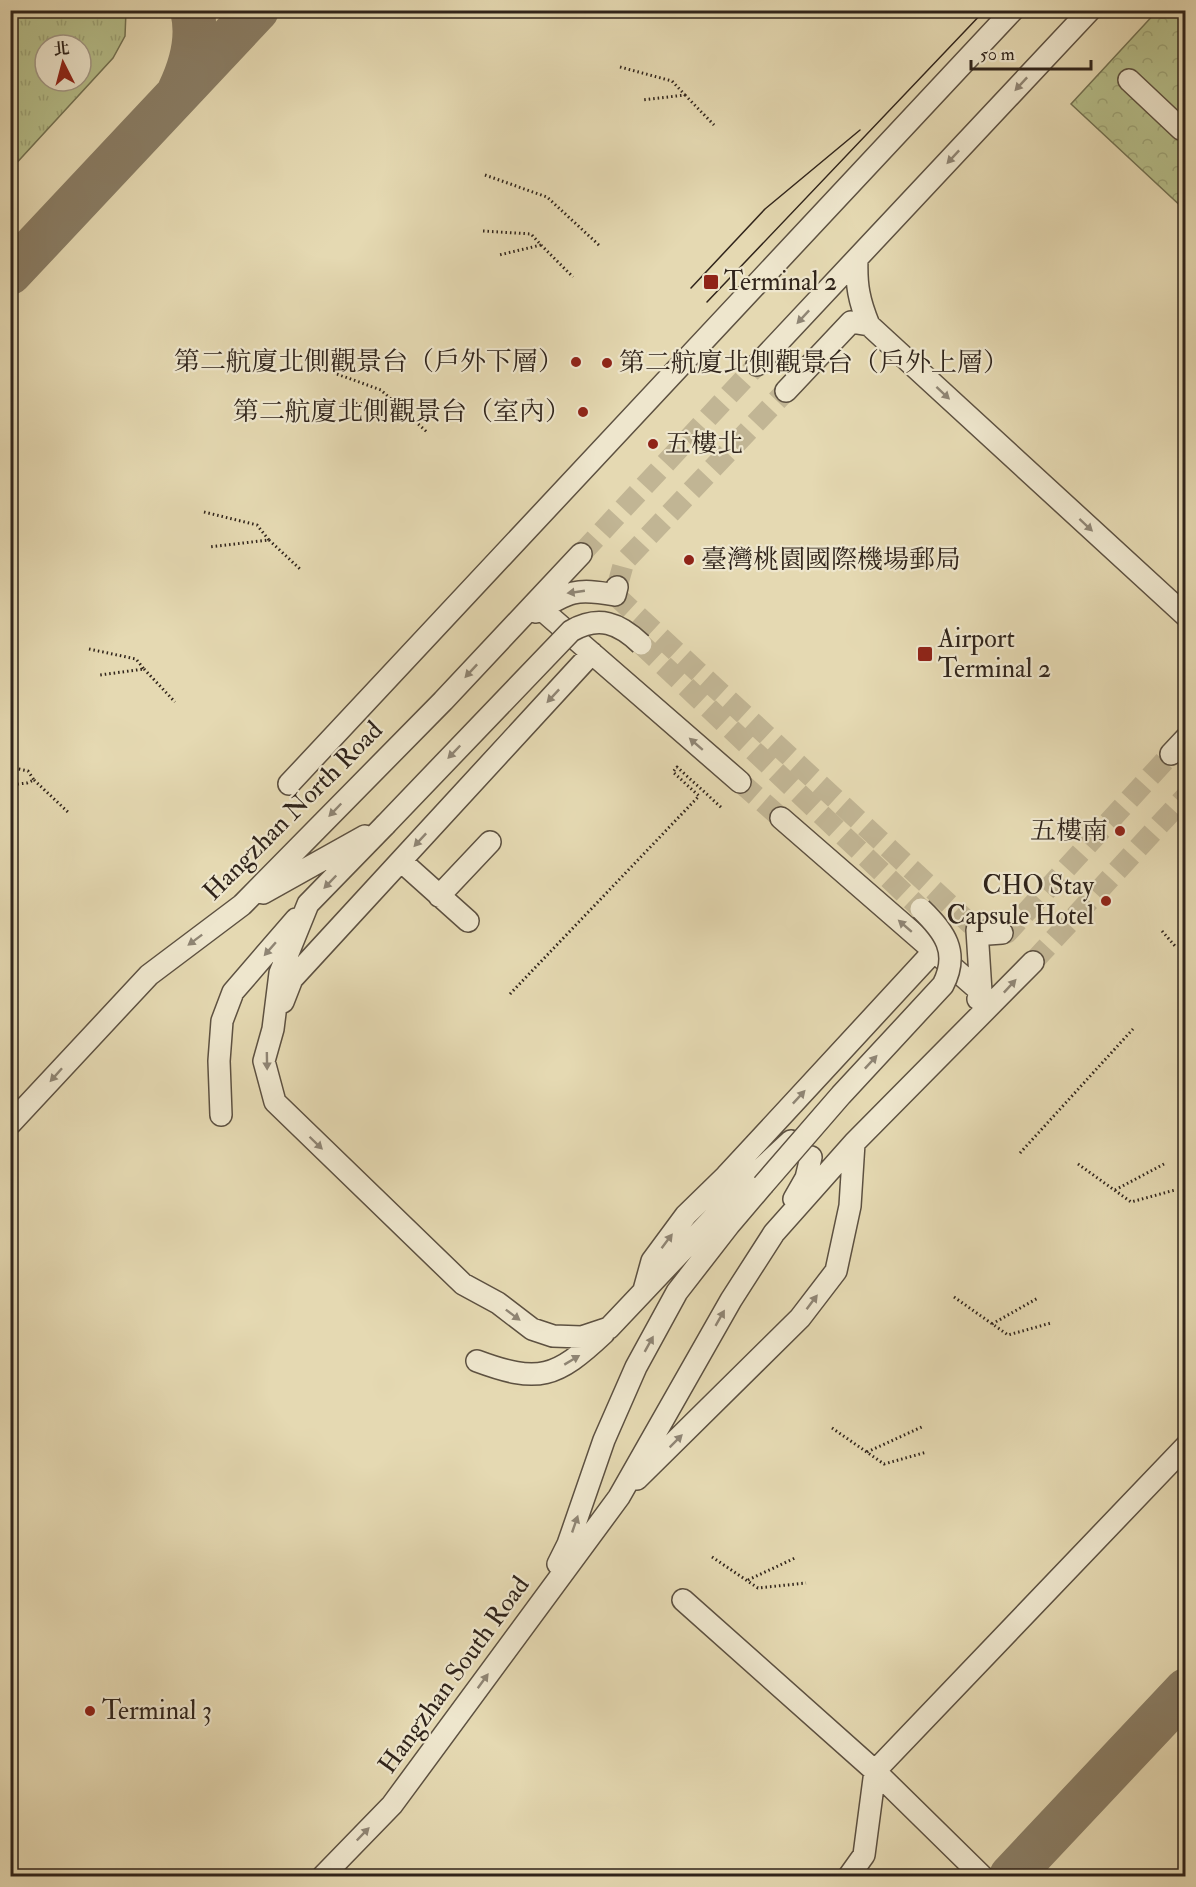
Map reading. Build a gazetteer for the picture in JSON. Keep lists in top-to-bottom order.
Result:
{
  "streets": {
    "street": ["Hangzhan North Road", "Hangzhan South Road"]
  },
  "places": {
    "transit": ["Terminal 2", "Airport Terminal 2"],
    "other": [
      "第二航廈北側觀景台（戶外下層）",
      "第二航廈北側觀景台（戶外上層）",
      "第二航廈北側觀景台（室內）",
      "五樓北",
      "臺灣桃園國際機場郵局",
      "五樓南",
      "CHO Stay Capsule Hotel",
      "Terminal 3"
    ]
  },
  "scale_bar": "50 m",
  "north": "top"
}
